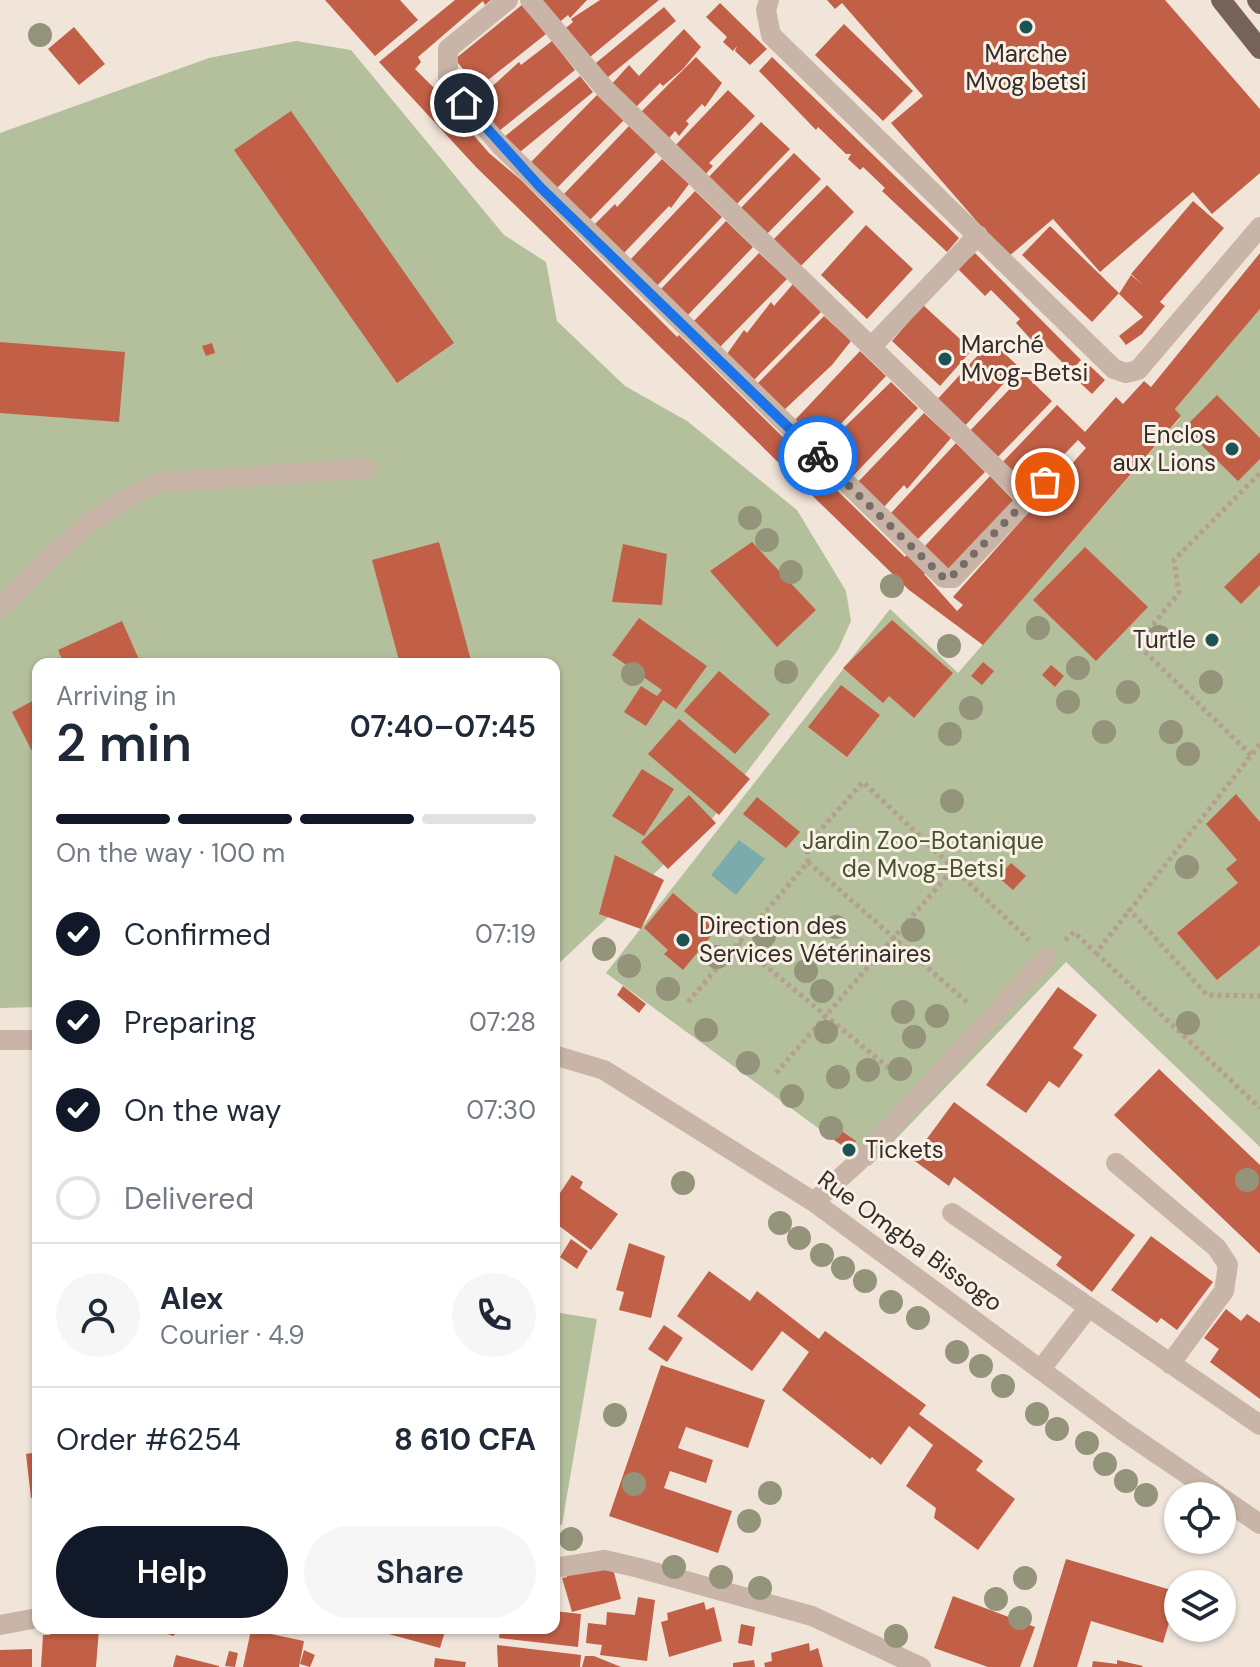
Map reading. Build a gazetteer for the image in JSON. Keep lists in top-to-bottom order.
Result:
{
  "streets": {
    "street": ["Rue Omgba Bissogo"]
  },
  "parks": ["Jardin Zoo-Botanique de Mvog-Betsi"],
  "places": [
    "Marche Mvog betsi",
    "Marché Mvog-Betsi",
    "Enclos aux Lions",
    "Turtle",
    "Direction des Services Vétérinaires",
    "Tickets"
  ],
  "page": {
    "heading": ["2 min", "Arriving in", "07:40–07:45"],
    "panel": [
      "Alex",
      "Courier · 4.9",
      "Order #6254",
      "8 610 CFA"
    ],
    "bar": "On the way · 100 m",
    "list": [
      ["Confirmed", "07:19"],
      ["Preparing", "07:28"],
      ["On the way", "07:30"],
      "Delivered"
    ],
    "buttons": ["Help", "Share"]
  }
}
